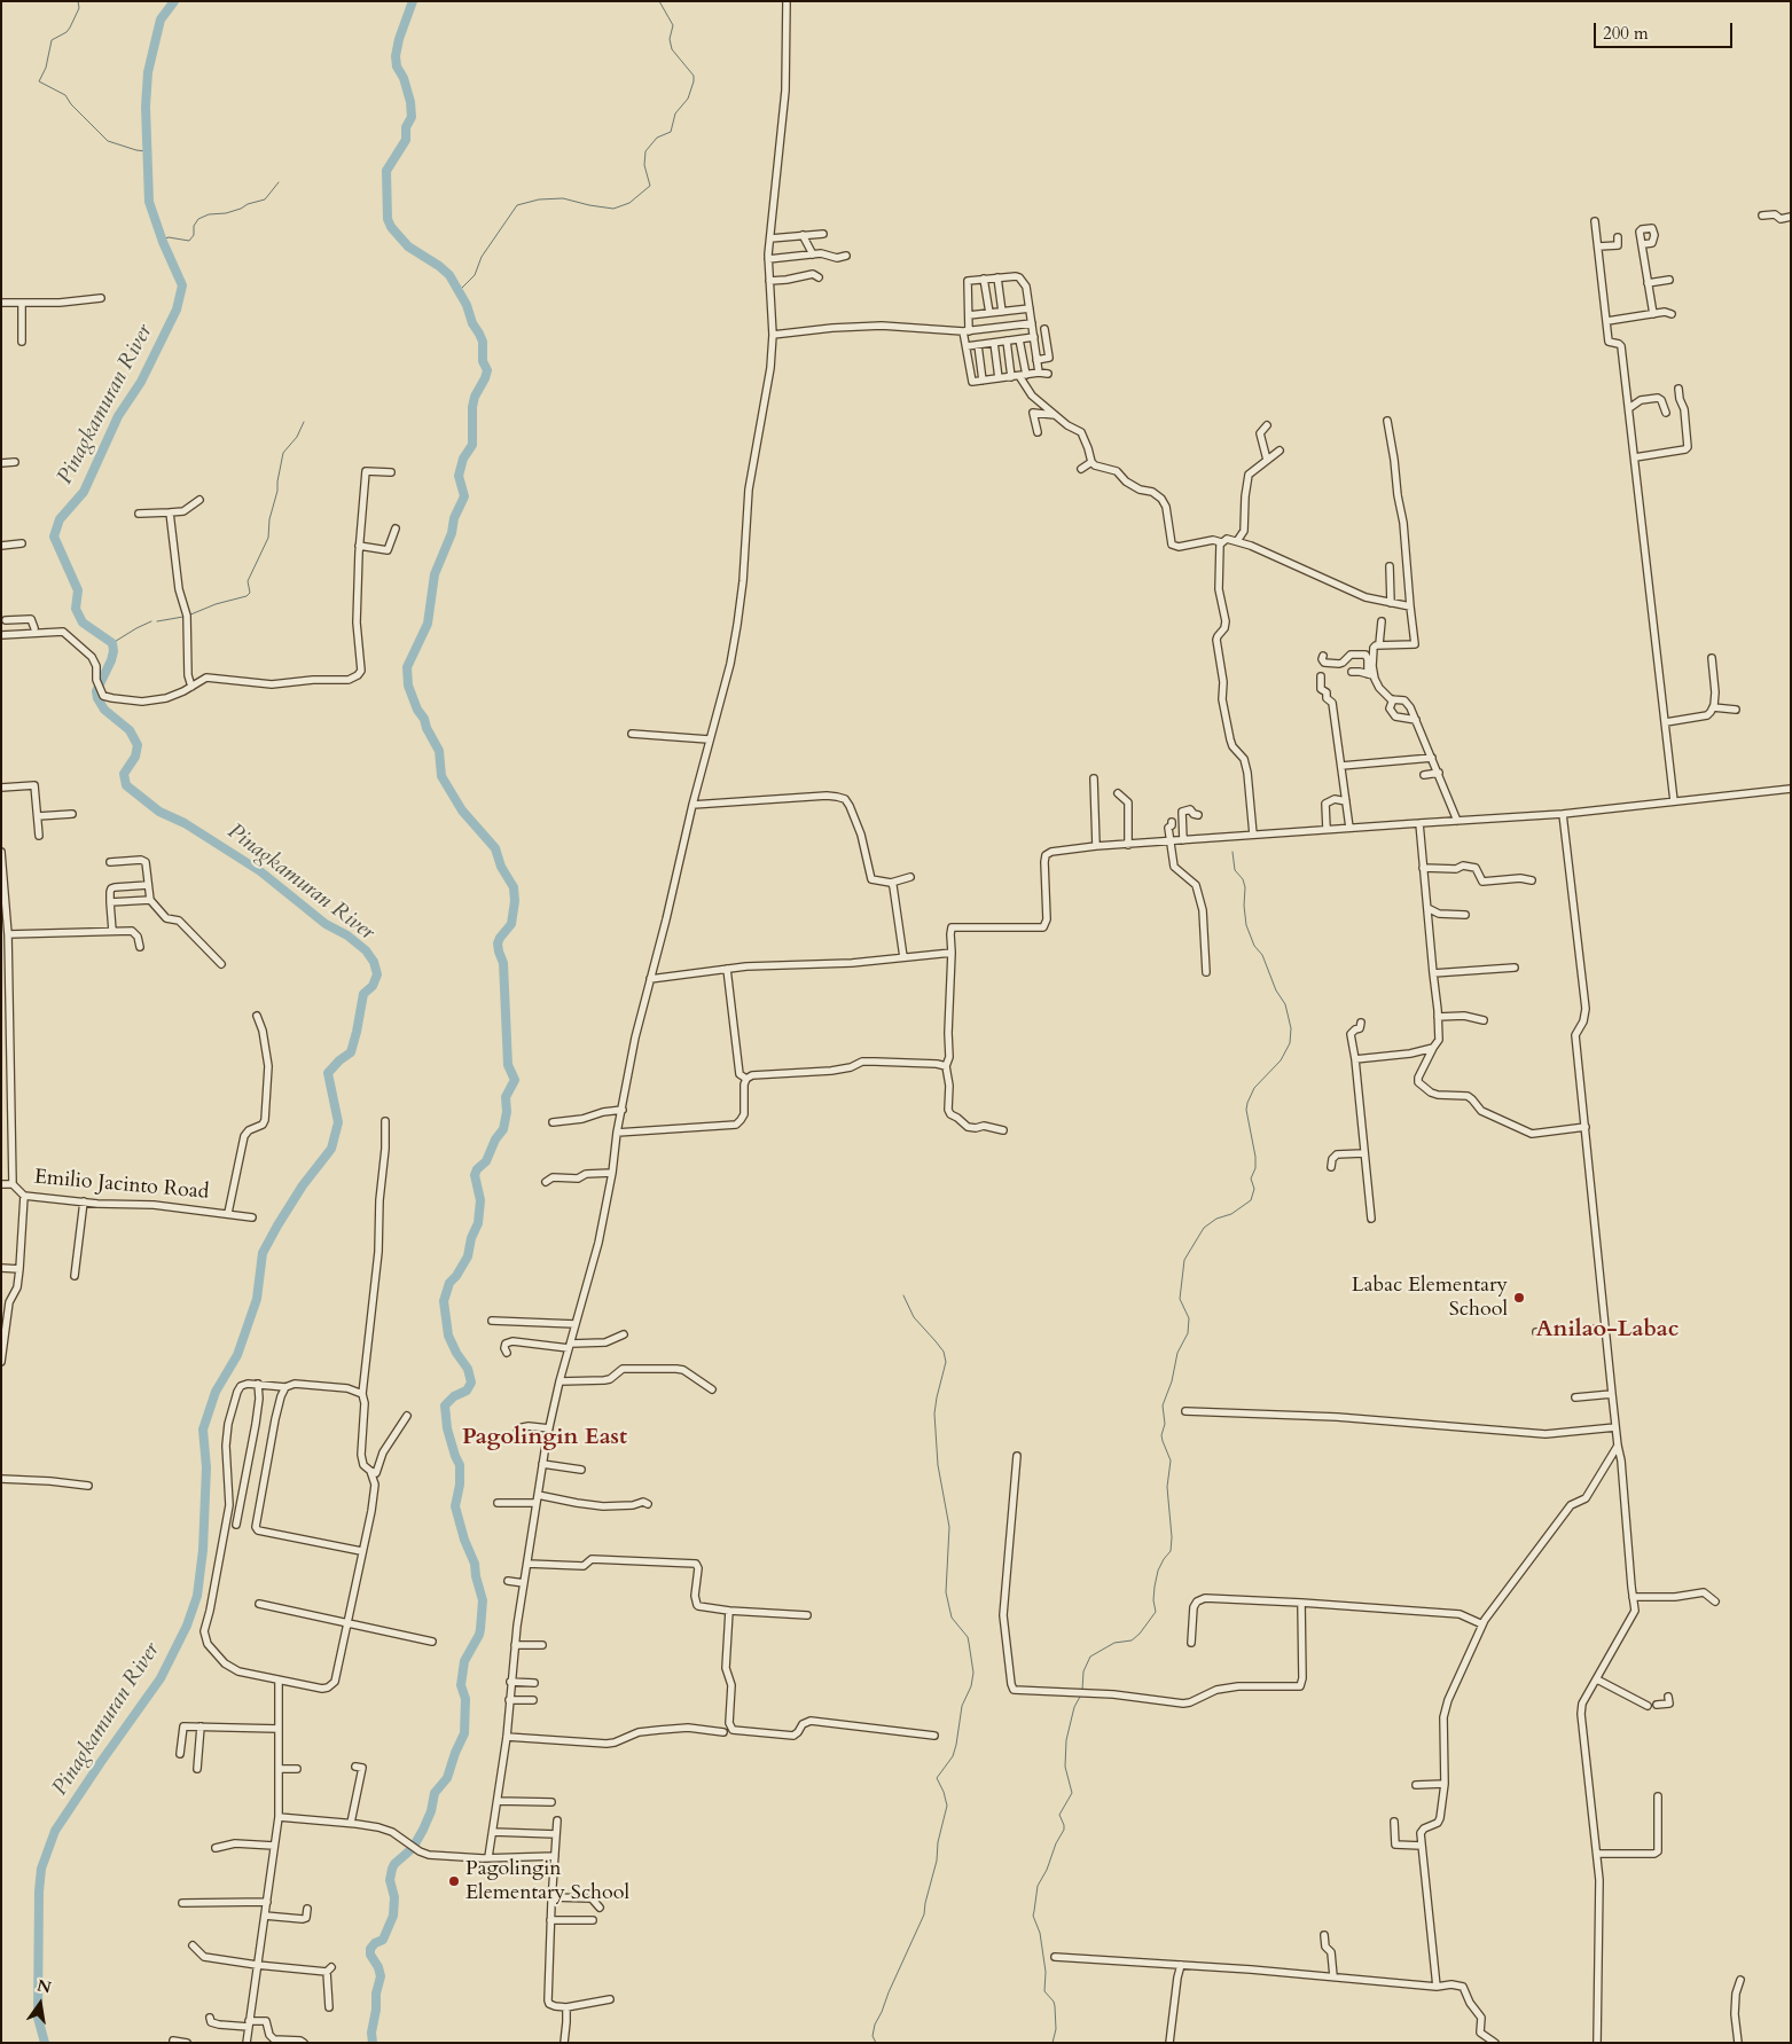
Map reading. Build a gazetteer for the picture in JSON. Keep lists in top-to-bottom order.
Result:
{
  "streets": {
    "street": ["Emilio Jacinto Road"]
  },
  "districts": ["Anilao-Labac", "Pagolingin East"],
  "water": ["Pinagkamuran River"],
  "places": ["Labac Elementary School", "Pagolingin Elementary School"],
  "scale_bar": "200 m",
  "north": "top"
}
